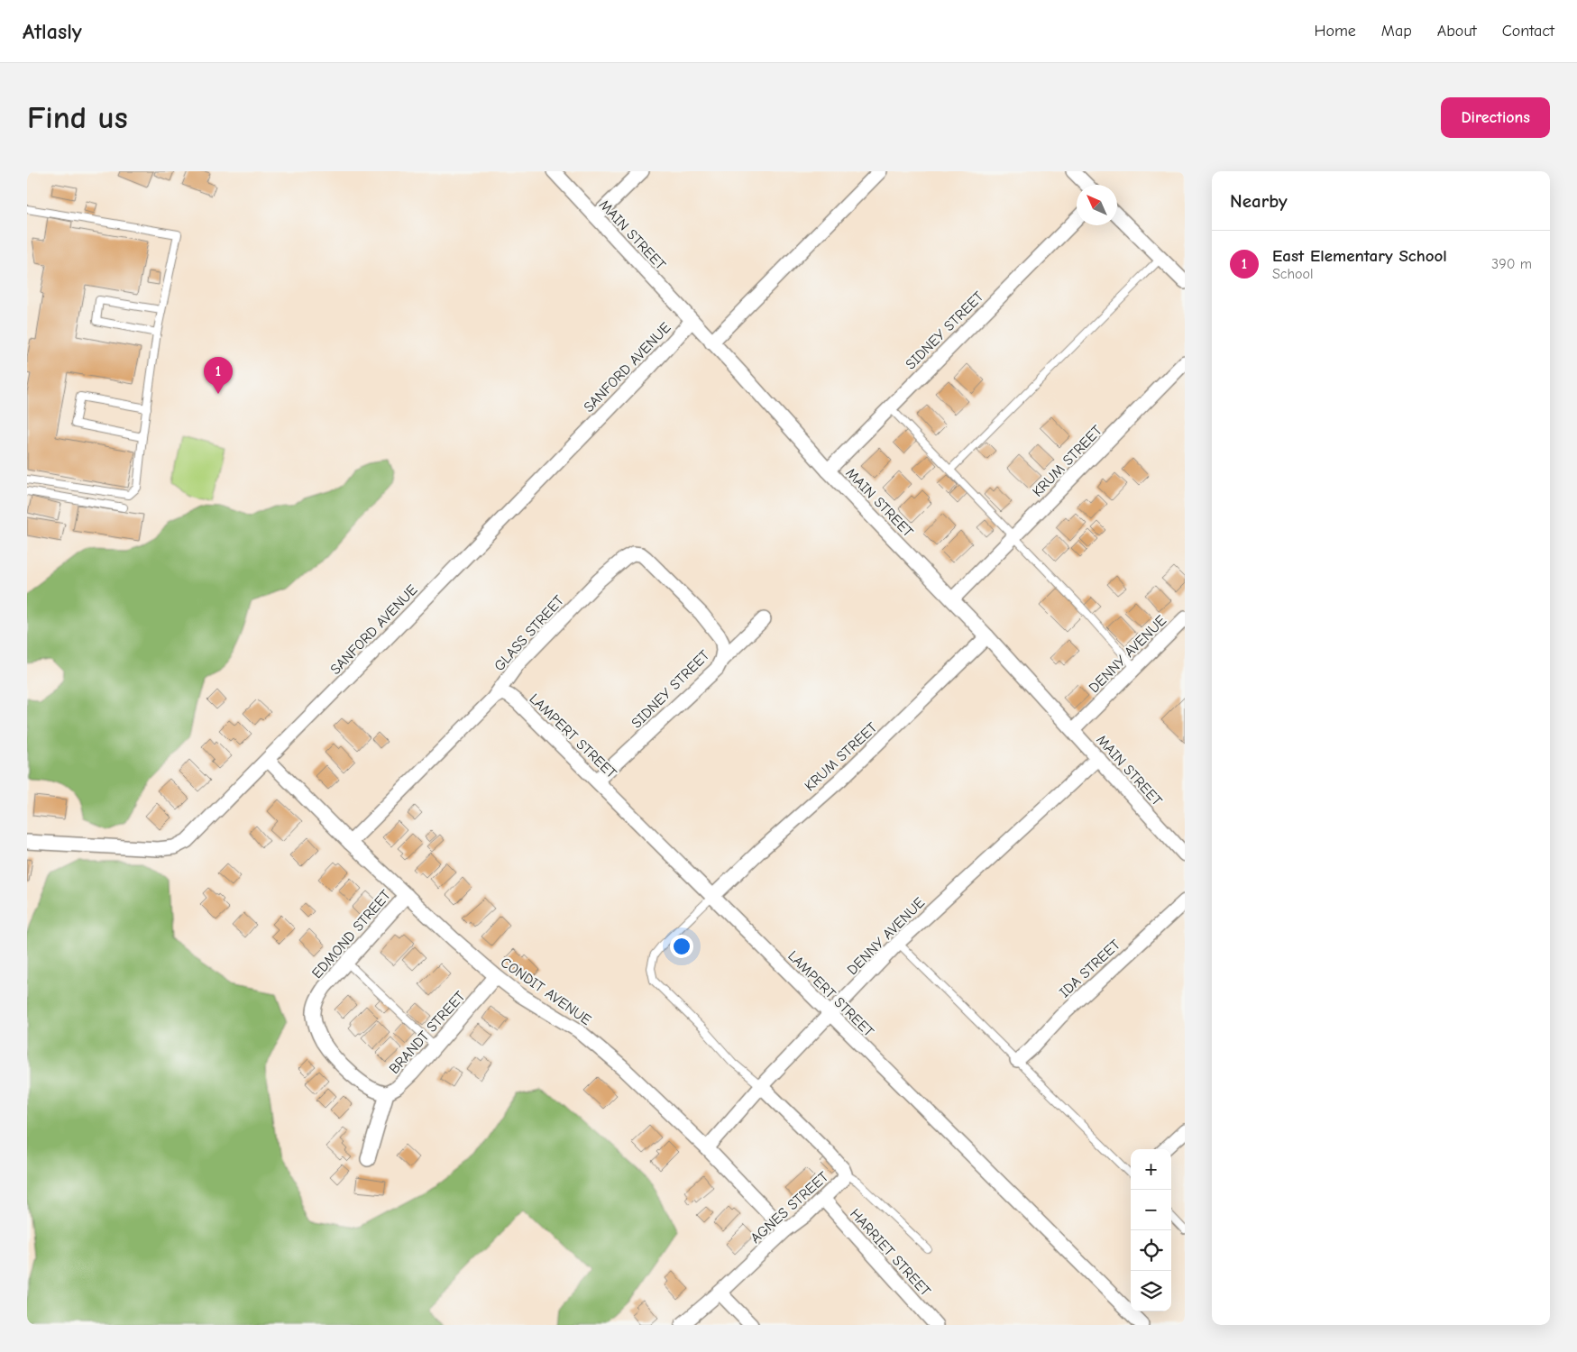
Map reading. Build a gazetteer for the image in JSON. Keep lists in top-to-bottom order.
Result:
{
  "streets": {
    "street": [
      "MAIN STREET",
      "SIDNEY STREET",
      "SANFORD AVENUE",
      "KRUM STREET",
      "GLASS STREET",
      "DENNY AVENUE",
      "LAMPERT STREET",
      "EDMOND STREET",
      "IDA STREET",
      "CONDIT AVENUE",
      "BRANDT STREET",
      "AGNES STREET",
      "HARRIET STREET"
    ]
  },
  "crossings": [
    ["MAIN STREET", "SIDNEY STREET"],
    ["MAIN STREET", "SANFORD AVENUE"],
    ["MAIN STREET", "KRUM STREET"],
    ["MAIN STREET", "DENNY AVENUE"],
    ["SIDNEY STREET", "GLASS STREET"],
    ["SIDNEY STREET", "LAMPERT STREET"],
    ["SANFORD AVENUE", "CONDIT AVENUE"],
    ["KRUM STREET", "LAMPERT STREET"],
    ["GLASS STREET", "LAMPERT STREET"],
    ["GLASS STREET", "CONDIT AVENUE"],
    ["DENNY AVENUE", "LAMPERT STREET"],
    ["DENNY AVENUE", "CONDIT AVENUE"],
    ["DENNY AVENUE", "AGNES STREET"],
    ["EDMOND STREET", "CONDIT AVENUE"],
    ["EDMOND STREET", "BRANDT STREET"],
    ["CONDIT AVENUE", "BRANDT STREET"],
    ["CONDIT AVENUE", "AGNES STREET"],
    ["AGNES STREET", "HARRIET STREET"]
  ],
  "north": "top left",
  "page": {
    "header": "Atlasly",
    "nav": [
      "Home",
      "Map",
      "About",
      "Contact"
    ],
    "buttons": "Directions",
    "title": "Find us",
    "heading": "Nearby",
    "list": [
      {
        "mark": "1",
        "name": "East Elementary School",
        "note": "School",
        "value": "390 m"
      }
    ],
    "pins": "1",
    "map_buttons": ["+", "−"]
  }
}
